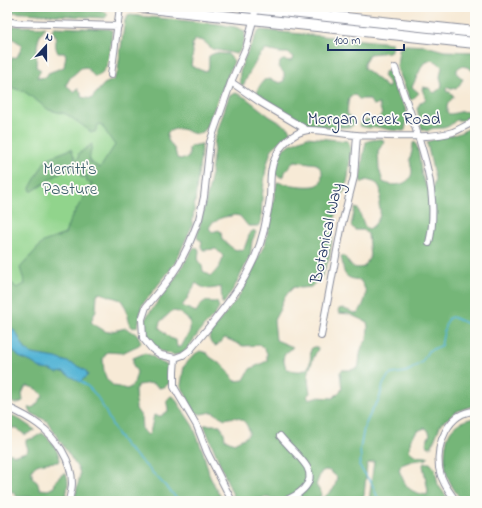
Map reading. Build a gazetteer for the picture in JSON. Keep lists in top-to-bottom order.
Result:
{
  "streets": {
    "street": ["Morgan Creek Road", "Botanical Way"]
  },
  "crossings": [
    ["Morgan Creek Road", "Botanical Way"]
  ],
  "parks": ["Merritt's Pasture"],
  "scale_bar": "100 m",
  "north": "top"
}
